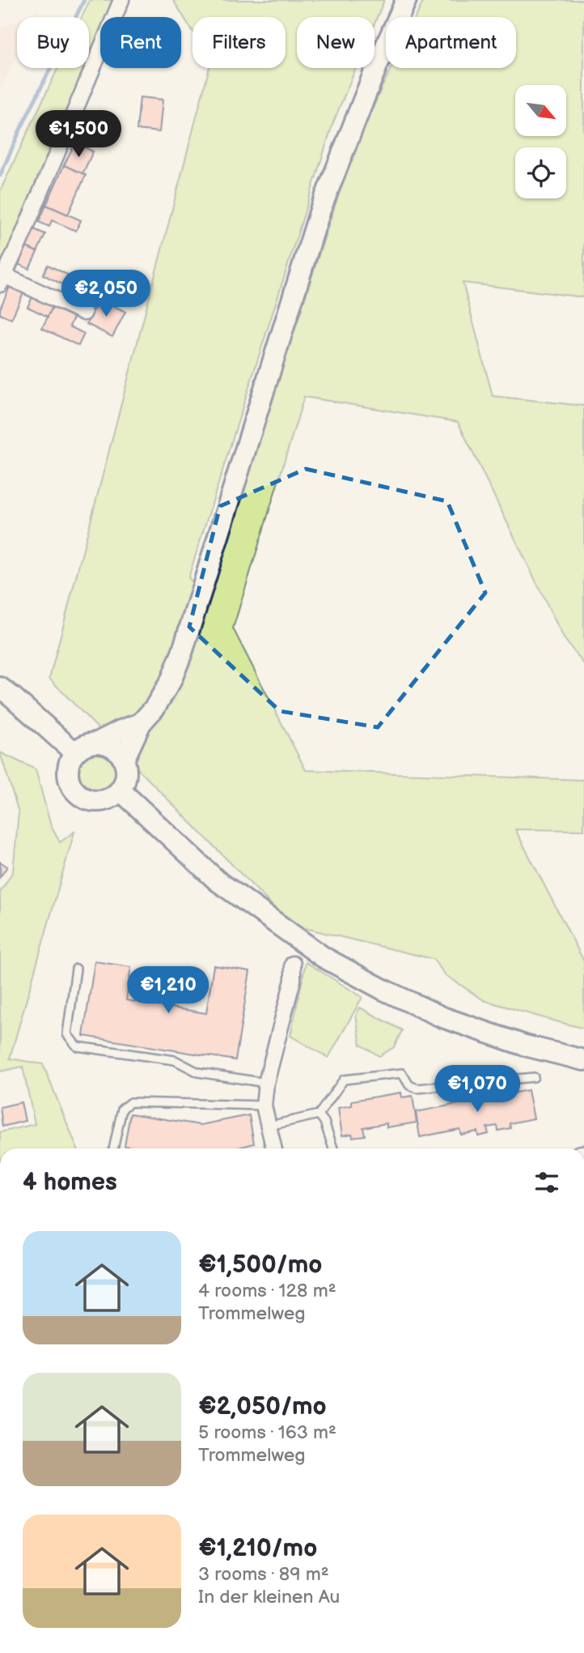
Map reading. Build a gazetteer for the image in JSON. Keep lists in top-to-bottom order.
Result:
{
  "north": "bottom right",
  "page": {
    "chip": [
      "Buy",
      "Rent",
      "Filters",
      "New",
      "Apartment"
    ],
    "price": [
      "€1,500",
      "€2,050",
      "€1,210",
      "€1,070"
    ],
    "heading": "4 homes",
    "list": [
      {
        "name": "€1,500/mo",
        "note": "4 rooms · 128 m² · Trommelweg"
      },
      {
        "name": "€2,050/mo",
        "note": "5 rooms · 163 m² · Trommelweg"
      },
      {
        "name": "€1,210/mo",
        "note": "3 rooms · 89 m² · In der kleinen Au"
      }
    ]
  }
}
